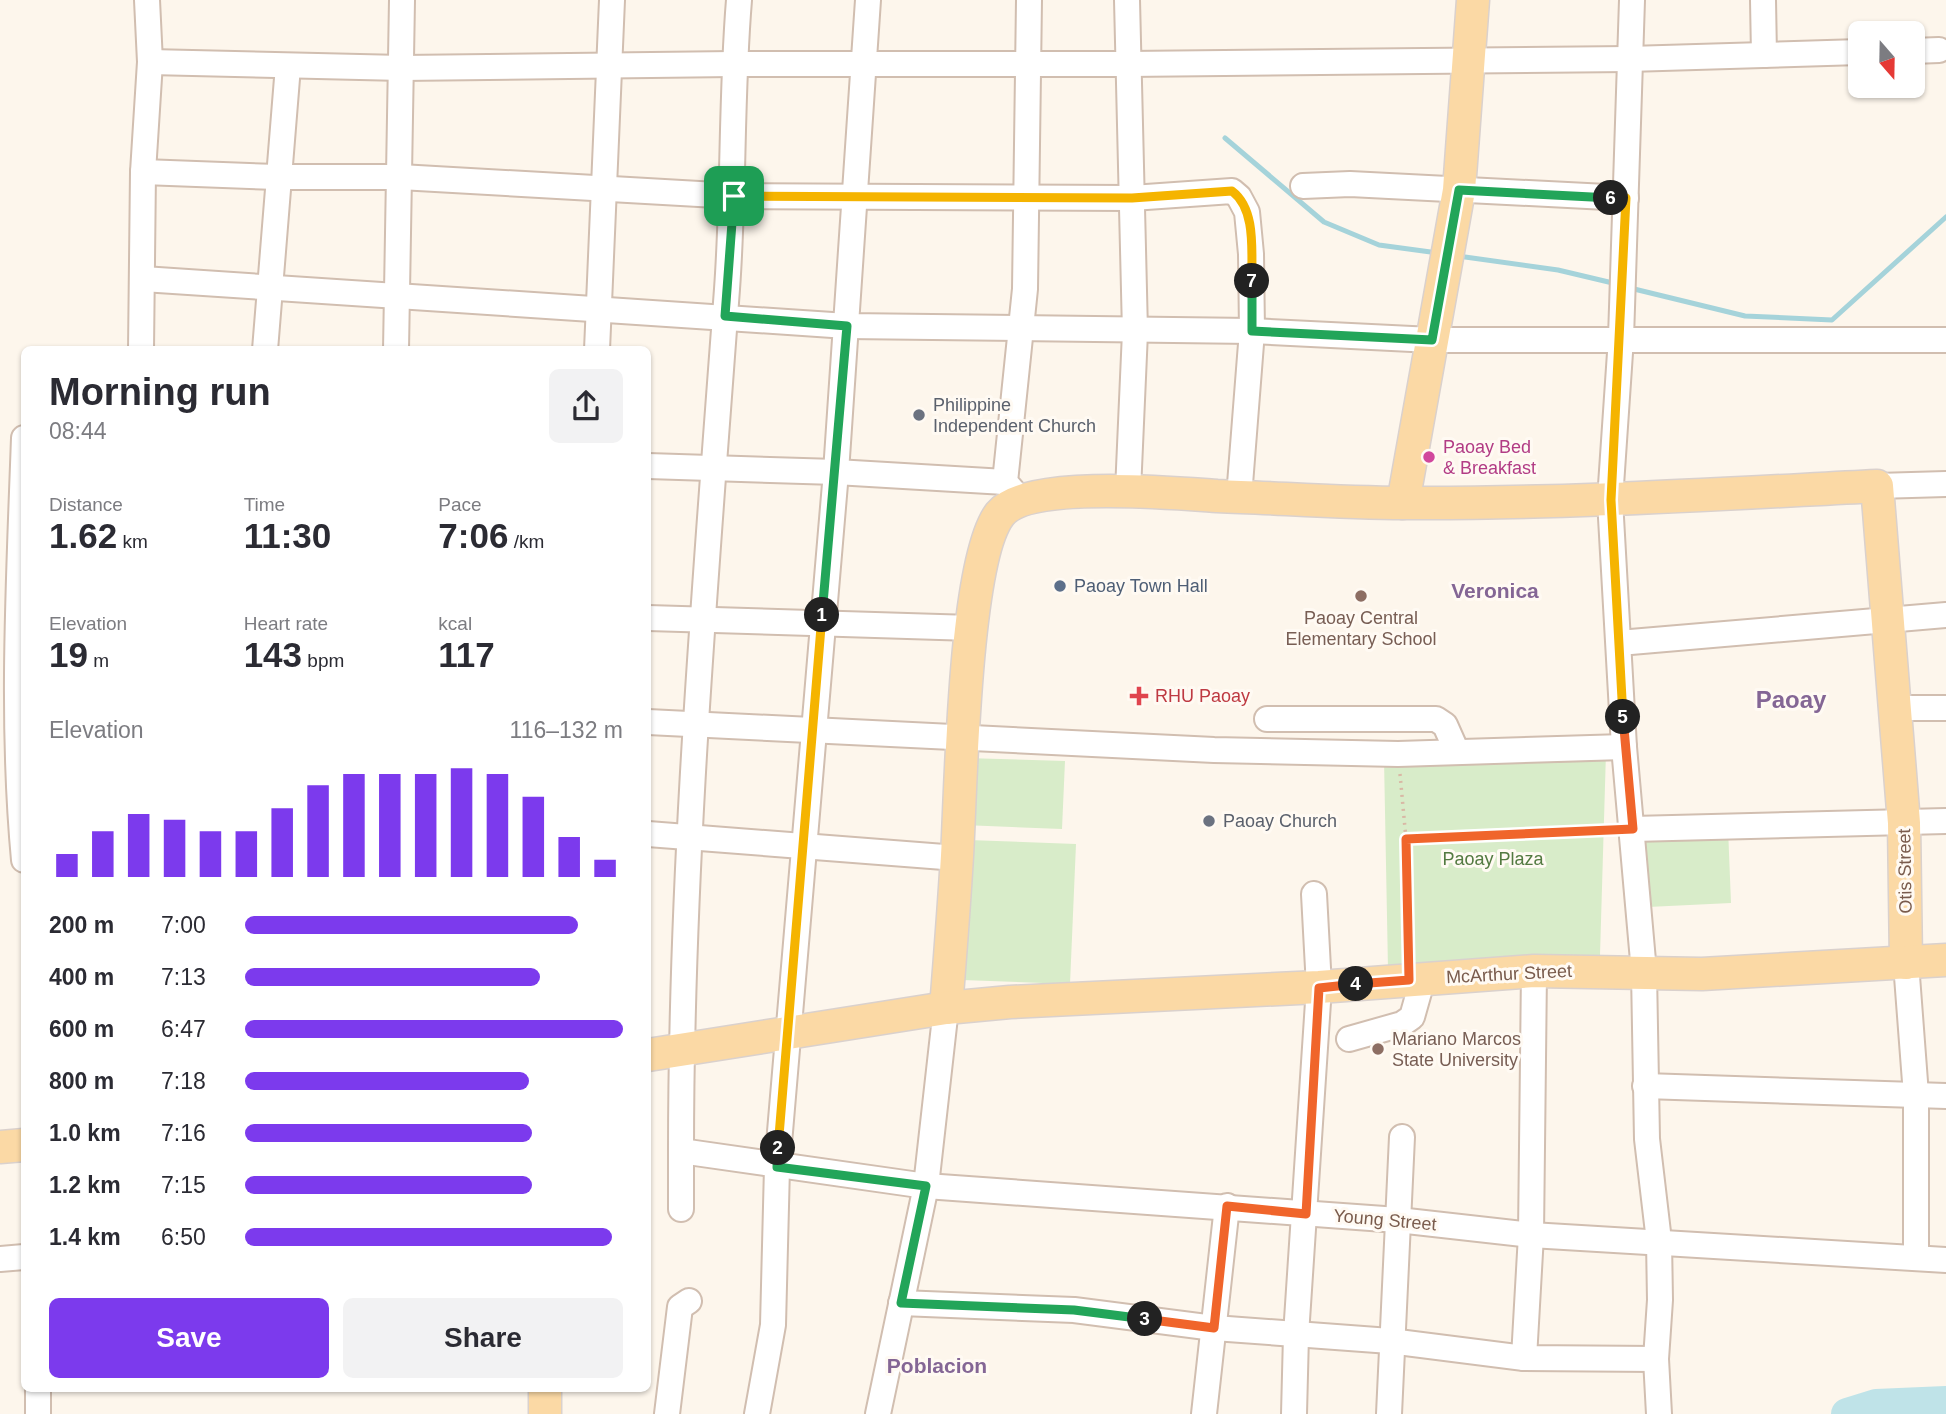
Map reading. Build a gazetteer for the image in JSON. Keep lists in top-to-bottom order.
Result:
{
  "streets": {
    "main road": ["Otis Street", "McArthur Street"],
    "street": ["Young Street"]
  },
  "crossings": [
    ["Otis Street", "McArthur Street"],
    ["Otis Street", "Young Street"]
  ],
  "districts": ["Veronica", "Paoay", "Poblacion"],
  "parks": ["Paoay Plaza"],
  "places": {
    "other": [
      "Philippine Independent Church",
      "Paoay Bed & Breakfast",
      "Paoay Town Hall",
      "Paoay Central Elementary School",
      "Paoay Church",
      "Mariano Marcos State University"
    ],
    "health": ["RHU Paoay"]
  },
  "north": "bottom",
  "page": {
    "pins": [
      "6",
      "7",
      "1",
      "5",
      "4",
      "2",
      "3"
    ],
    "heading": ["Morning run", "08:44"],
    "stats": [
      ["Distance", "1.62 km"],
      ["Time", "11:30"],
      ["Pace", "7:06 /km"],
      ["Elevation", "19 m"],
      ["Heart rate", "143 bpm"],
      ["kcal", "117"]
    ],
    "chart": ["Elevation", "116–132 m"],
    "list": [
      {
        "name": "200 m",
        "note": "7:00"
      },
      {
        "name": "400 m",
        "note": "7:13"
      },
      {
        "name": "600 m",
        "note": "6:47"
      },
      {
        "name": "800 m",
        "note": "7:18"
      },
      {
        "name": "1.0 km",
        "note": "7:16"
      },
      {
        "name": "1.2 km",
        "note": "7:15"
      },
      {
        "name": "1.4 km",
        "note": "6:50"
      }
    ],
    "buttons": ["Save", "Share"]
  }
}
